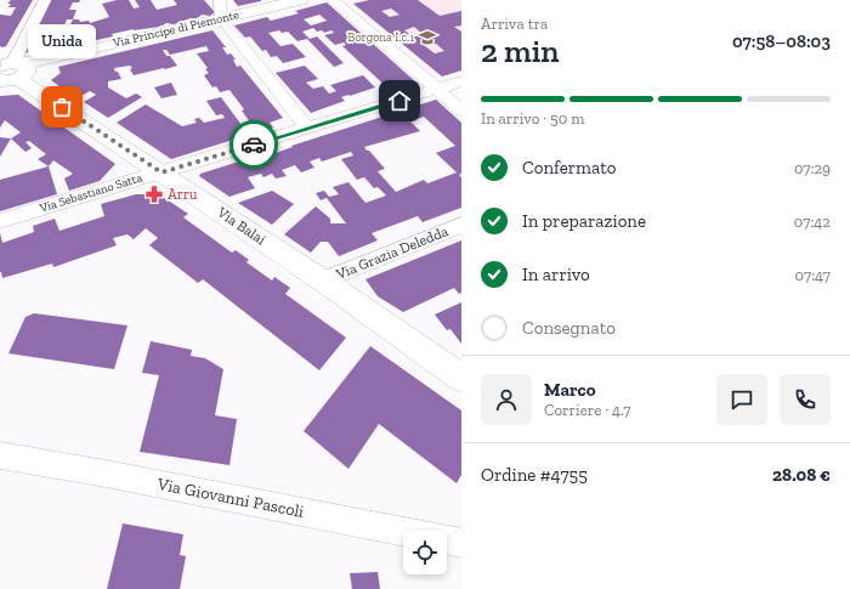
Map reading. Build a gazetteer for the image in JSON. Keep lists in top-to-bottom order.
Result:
{
  "streets": {
    "street": [
      "Via Principe di Piemonte",
      "Via Sebastiano Satta",
      "Via Balai",
      "Via Grazia Deledda",
      "Via Giovanni Pascoli"
    ]
  },
  "crossings": [
    ["Via Principe di Piemonte", "Via Balai"],
    ["Via Sebastiano Satta", "Via Balai"],
    ["Via Balai", "Via Grazia Deledda"]
  ],
  "places": {
    "school or university": ["Borgona I.c.1"],
    "other": ["Unida"],
    "pharmacy": ["Arru"]
  },
  "page": {
    "heading": ["2 min", "Arriva tra", "07:58–08:03"],
    "panel": [
      "Marco",
      "Corriere · 4.7",
      "Ordine #4755",
      "28.08 €"
    ],
    "bubble": "Unida",
    "bar": "In arrivo · 50 m",
    "list": [
      ["Confermato", "07:29"],
      ["In preparazione", "07:42"],
      ["In arrivo", "07:47"],
      "Consegnato"
    ]
  }
}
